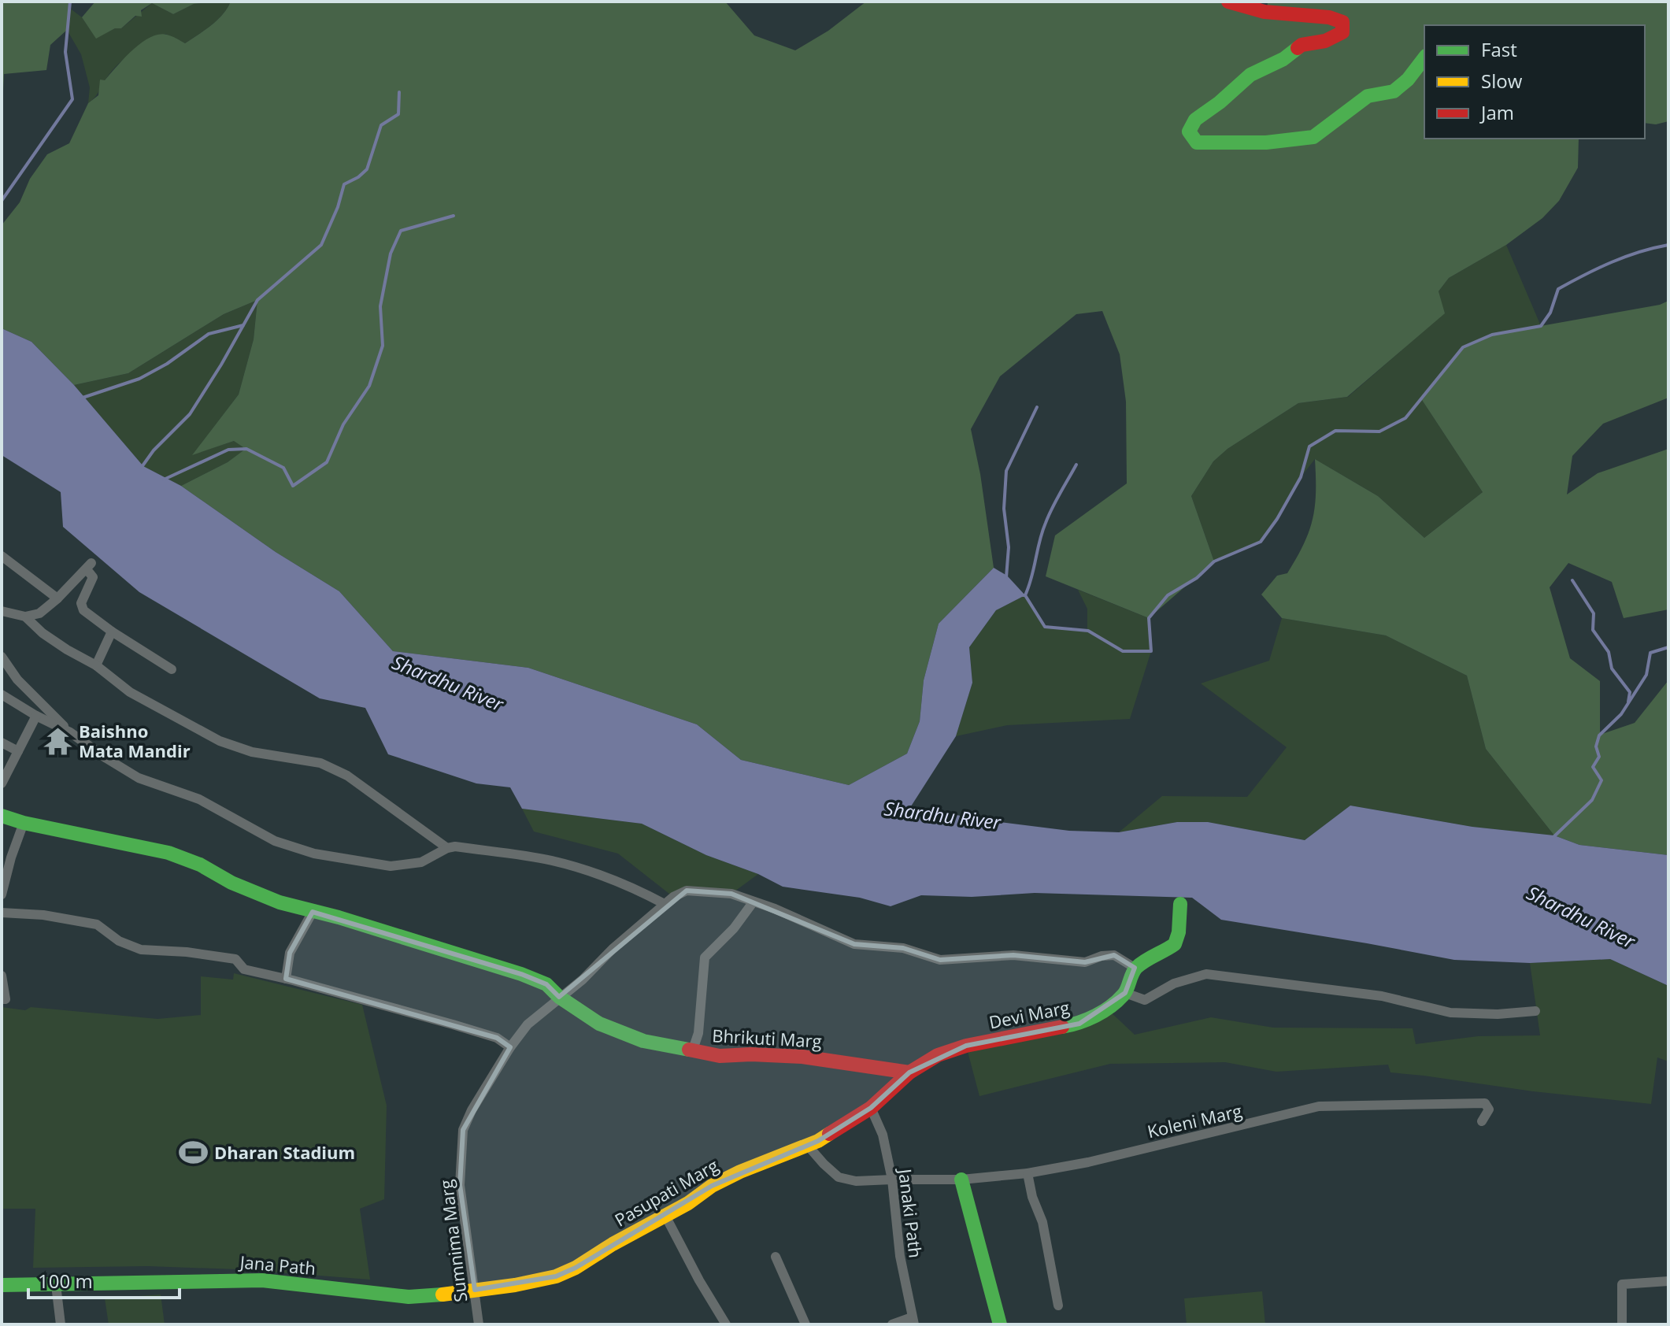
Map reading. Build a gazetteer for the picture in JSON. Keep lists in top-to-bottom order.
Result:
{
  "streets": {
    "street": [
      "Devi Marg",
      "Bhrikuti Marg",
      "Koleni Marg",
      "Pasupati Marg",
      "Janaki Path",
      "Sumnima Marg",
      "Jana Path"
    ]
  },
  "crossings": [
    ["Devi Marg", "Bhrikuti Marg"],
    ["Bhrikuti Marg", "Sumnima Marg"],
    ["Koleni Marg", "Pasupati Marg"],
    ["Koleni Marg", "Janaki Path"],
    ["Pasupati Marg", "Janaki Path"],
    ["Pasupati Marg", "Sumnima Marg"],
    ["Pasupati Marg", "Jana Path"],
    ["Sumnima Marg", "Jana Path"]
  ],
  "water": ["Shardhu River"],
  "places": {
    "temple": ["Baishno Mata Mandir"],
    "sports": ["Dharan Stadium"]
  },
  "legend": ["Fast", "Slow", "Jam"],
  "scale_bar": "100 m"
}
